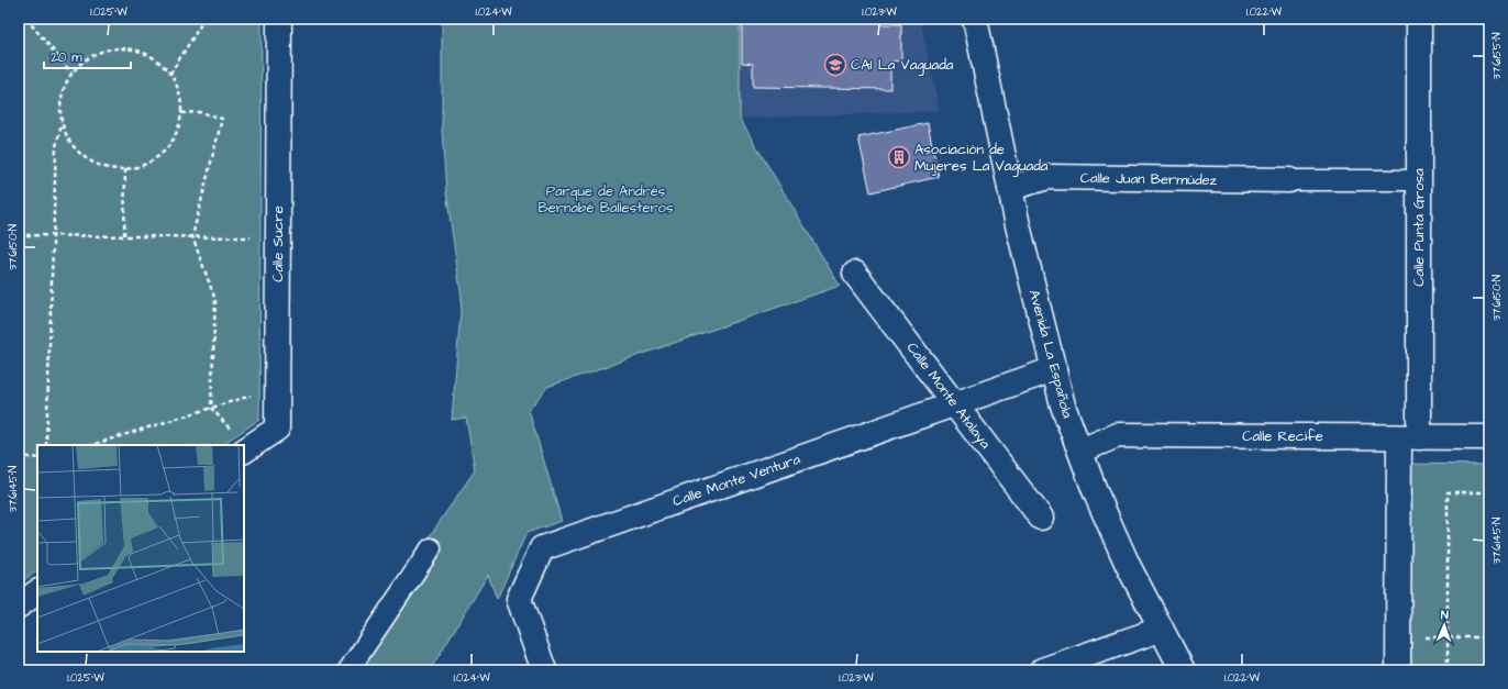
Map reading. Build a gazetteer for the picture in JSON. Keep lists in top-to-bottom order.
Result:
{
  "streets": {
    "street": [
      "Calle Juan Bermúdez",
      "Calle Punta Grosa",
      "Calle Sucre",
      "Avenida La Española",
      "Calle Monte Atalaya",
      "Calle Recife",
      "Calle Monte Ventura"
    ]
  },
  "crossings": [
    ["Calle Juan Bermúdez", "Avenida La Española"],
    ["Calle Punta Grosa", "Calle Recife"],
    ["Avenida La Española", "Calle Recife"],
    ["Avenida La Española", "Calle Monte Ventura"],
    ["Calle Monte Atalaya", "Calle Monte Ventura"]
  ],
  "parks": ["Parque de Andrés Bernabé Ballesteros"],
  "places": {
    "school or university": ["CAI La Vaguada"],
    "building": ["Asociación de Mujeres La Vaguada"]
  },
  "scale_bar": "20 m",
  "north": "top",
  "coordinates": [
    "1.025°W",
    "1.024°W",
    "1.023°W",
    "1.022°W",
    "37.6155°N",
    "37.6150°N",
    "37.6145°N"
  ]
}
